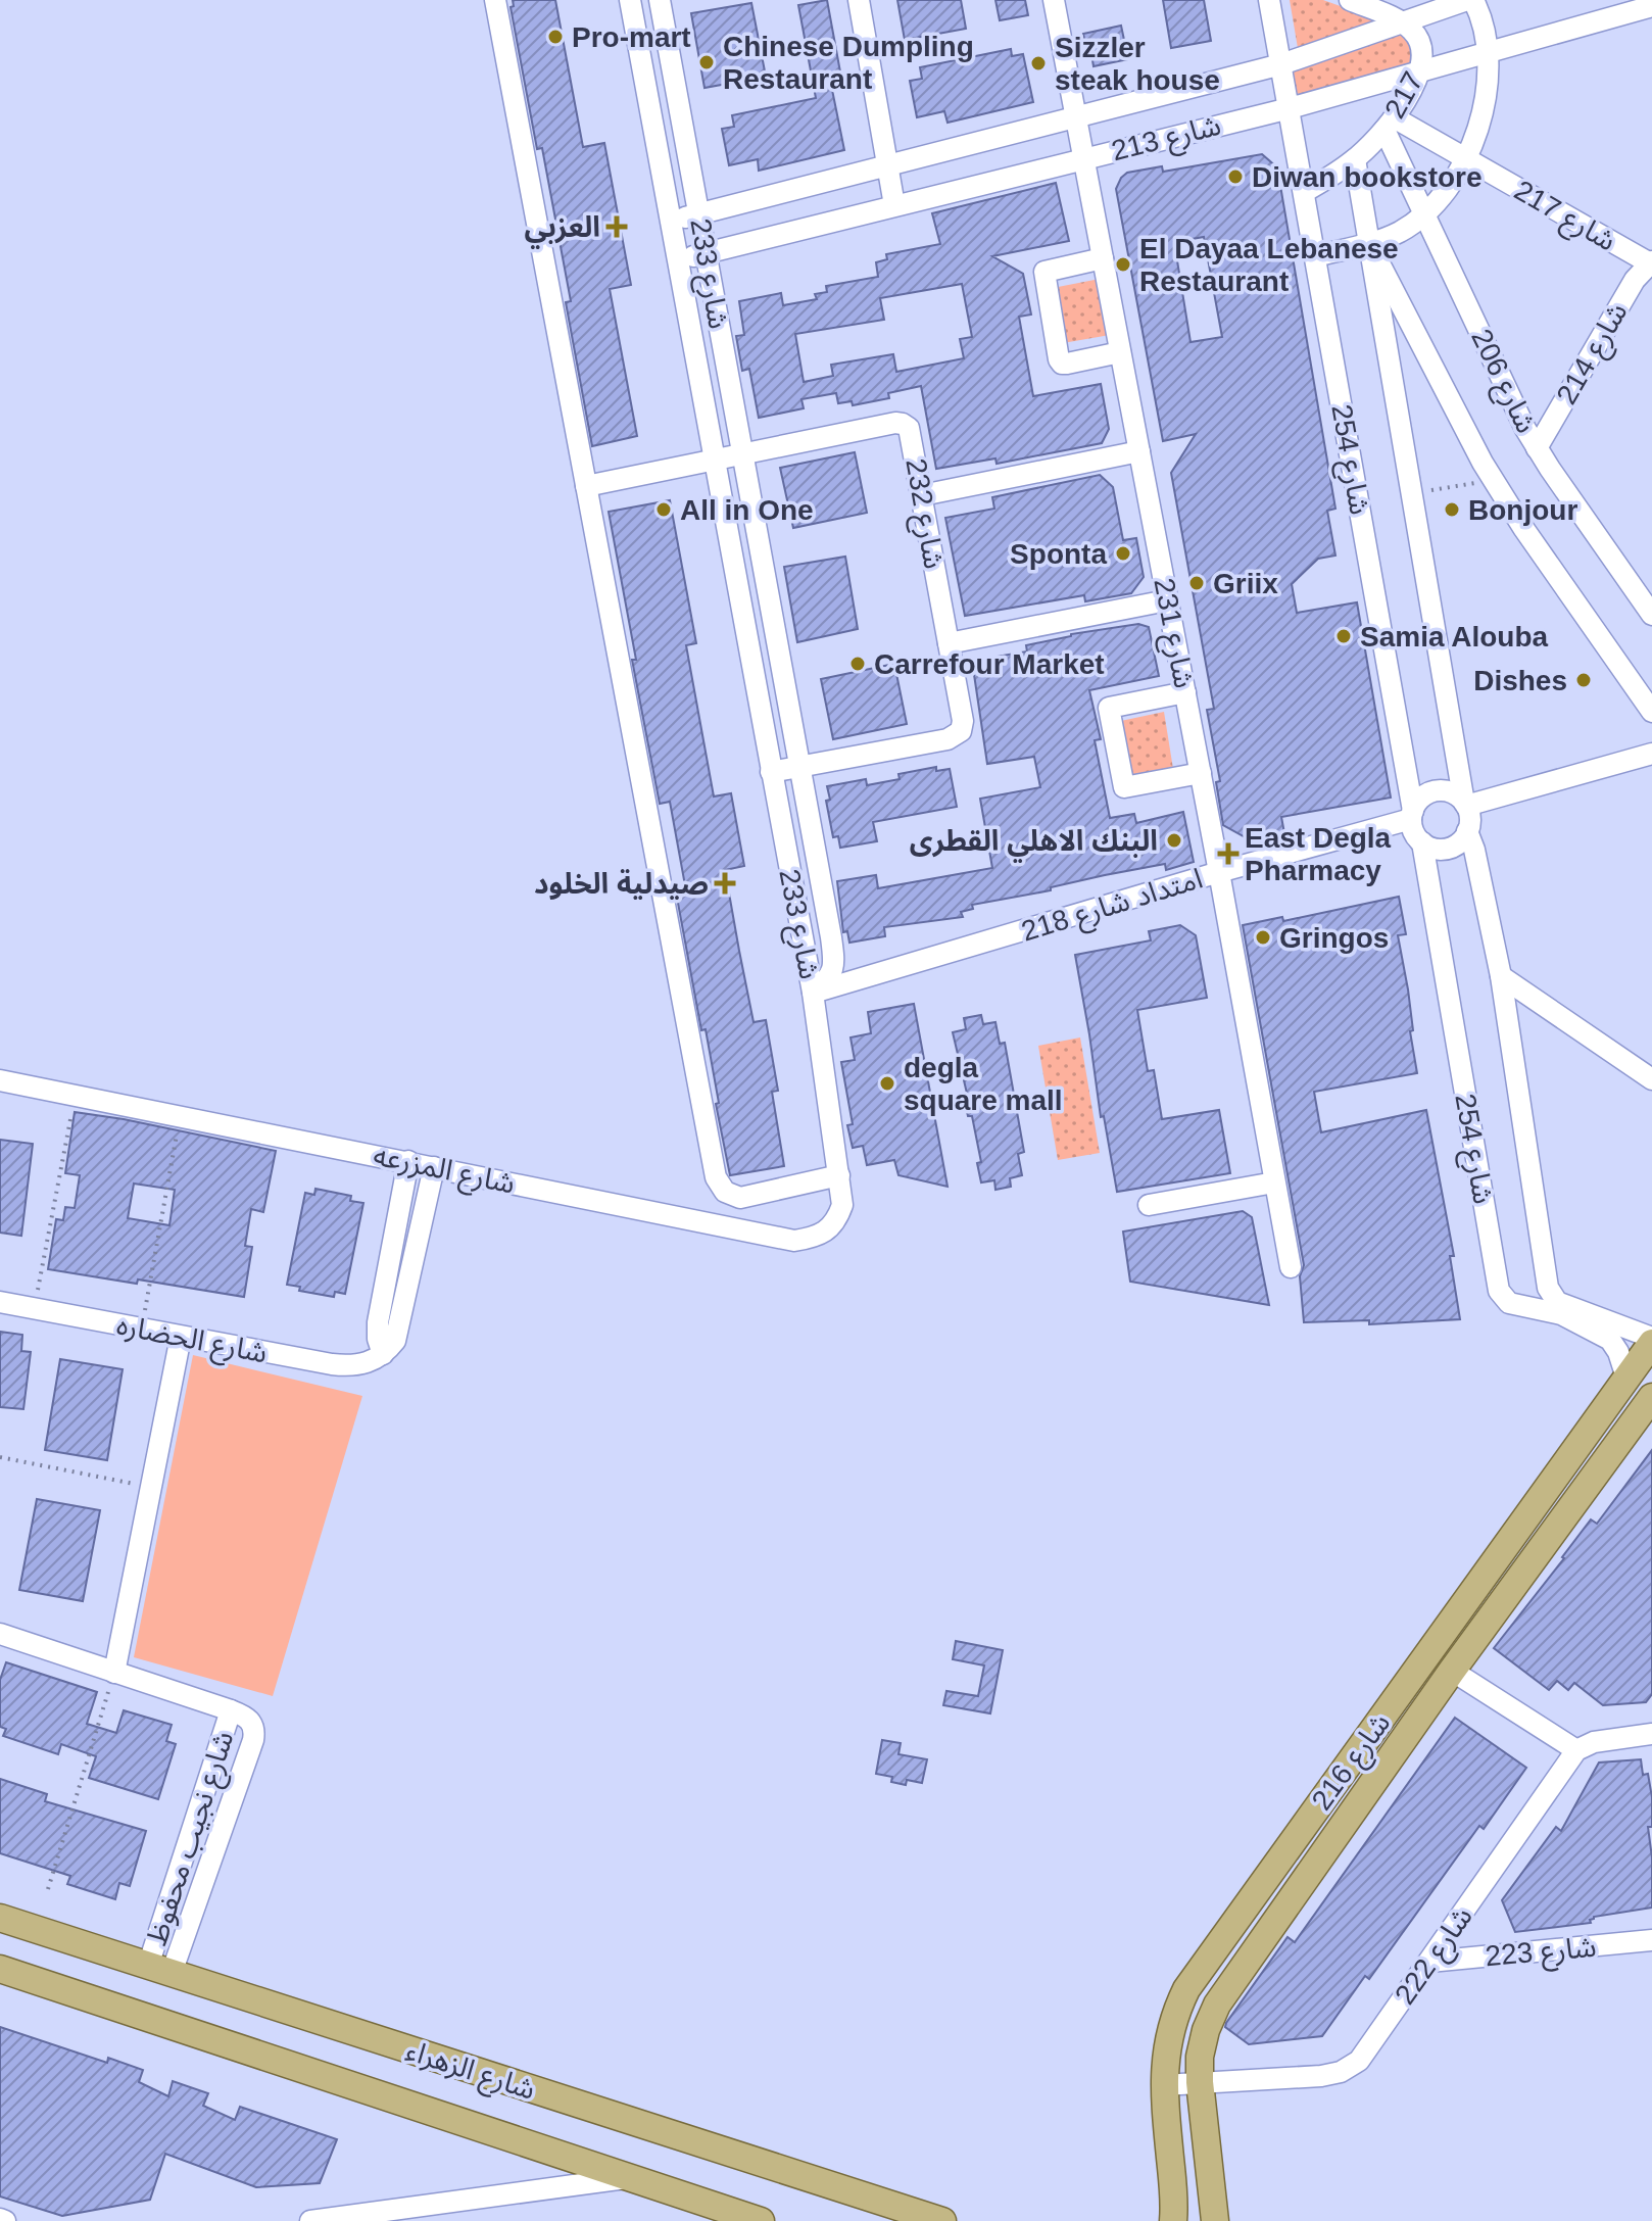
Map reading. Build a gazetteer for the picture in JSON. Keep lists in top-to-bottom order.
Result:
{
  "streets": {
    "main road": ["شارع 216", "شارع الزهراء"],
    "street": [
      "217",
      "شارع 213",
      "شارع 217",
      "شارع 233",
      "شارع 214",
      "شارع 206",
      "شارع 254",
      "شارع 232",
      "شارع 231",
      "امتداد شارع 218",
      "شارع المزرعه",
      "شارع الحضاره",
      "شارع نجيب محفوظ",
      "شارع 223",
      "شارع 222"
    ]
  },
  "crossings": [
    ["217", "شارع 213"],
    ["217", "شارع 217"],
    ["217", "شارع 206"],
    ["217", "شارع 254"],
    ["شارع 213", "شارع 233"],
    ["شارع 213", "شارع 254"],
    ["شارع 213", "شارع 231"],
    ["شارع 217", "شارع 214"],
    ["شارع 217", "شارع 206"],
    ["شارع 233", "شارع 232"],
    ["شارع 233", "امتداد شارع 218"],
    ["شارع 233", "شارع المزرعه"],
    ["شارع 214", "شارع 206"],
    ["شارع 206", "شارع 254"],
    ["شارع 254", "امتداد شارع 218"],
    ["شارع 254", "شارع 216"],
    ["شارع 231", "امتداد شارع 218"],
    ["امتداد شارع 218", "شارع المزرعه"],
    ["شارع 216", "شارع 222"],
    ["شارع نجيب محفوظ", "شارع الزهراء"],
    ["شارع 223", "شارع 222"]
  ],
  "places": {
    "other": [
      "Pro-mart",
      "Chinese Dumpling Restaurant",
      "Sizzler steak house",
      "Diwan bookstore",
      "El Dayaa Lebanese Restaurant",
      "All in One",
      "Bonjour",
      "Sponta",
      "Griix",
      "Samia Alouba",
      "Carrefour Market",
      "Dishes",
      "البنك الاهلي القطرى",
      "Gringos",
      "degla square mall"
    ],
    "health": ["العزبي", "East Degla Pharmacy", "صيدلية الخلود"]
  }
}
